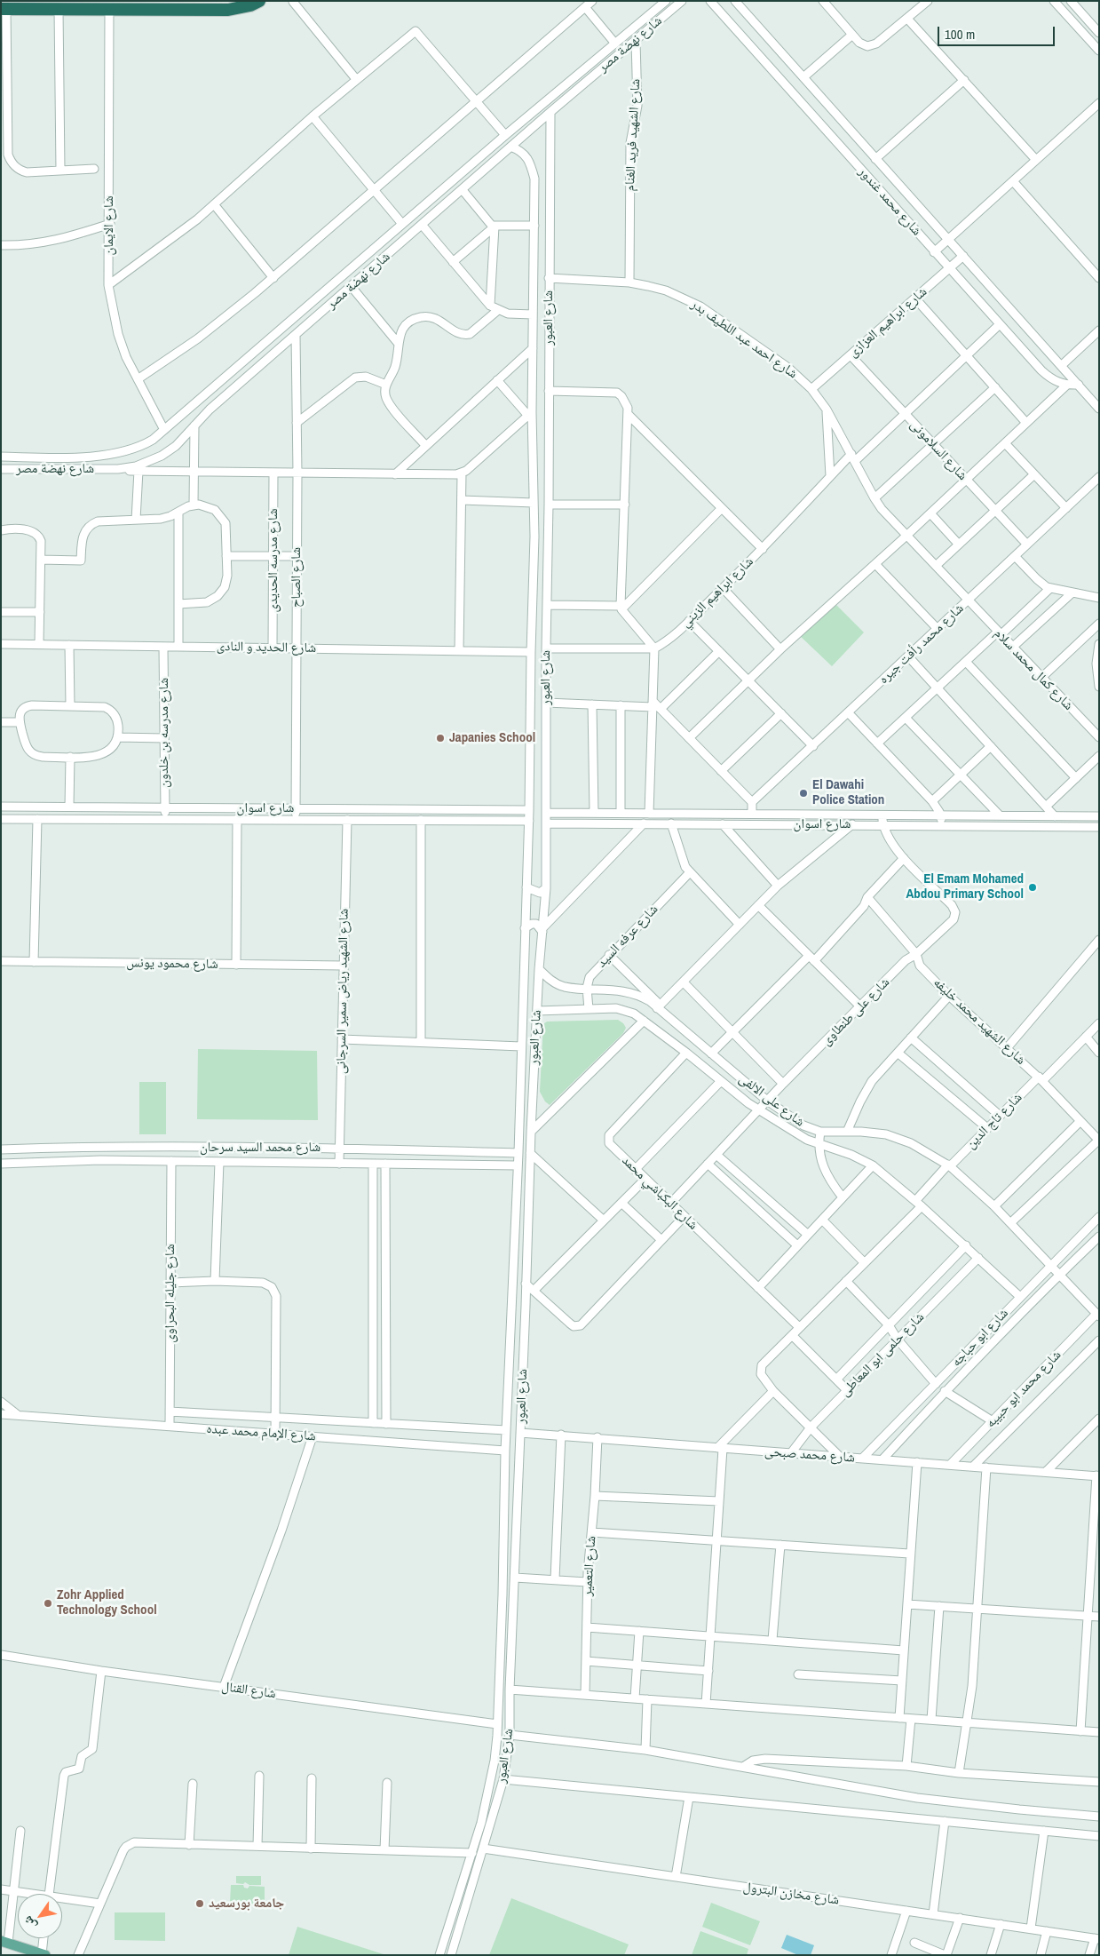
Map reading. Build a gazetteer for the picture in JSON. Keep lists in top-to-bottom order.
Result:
{
  "streets": {
    "street": [
      "شارع نهضة مصر",
      "شارع الشهيد فريد الغنام",
      "شارع محمد غندور",
      "شارع الايمان",
      "شارع العبور",
      "شارع ابراهيم العزازى",
      "شارع احمد عبد اللطيف بدر",
      "شارع السلامونى",
      "شارع مدرسه الحديدى",
      "شارع الصباح",
      "شارع ابراهيم الزيني",
      "شارع محمد رأفت جيره",
      "شارع الحديد و النادى",
      "شارع كمال محمد سلام",
      "شارع مدرسه بن خلدون",
      "شارع اسوان",
      "شارع عرفه السيد",
      "شارع محمود يونس",
      "شارع الشهيد رياض سمير السرجانى",
      "شارع على طنطاوى",
      "شارع الشهيد محمد خليفه",
      "شارع على الالفى",
      "شارع تاج الدين",
      "شارع محمد السيد سرحان",
      "شارع البكباشي محمد",
      "شارع جليله البحراوى",
      "شارع ابو حباجه",
      "شارع حلمى ابو المعاطى",
      "شارع محمد ابو حبيبه",
      "شارع الإمام محمد عبده",
      "شارع محمد صبحى",
      "شارع التعمير",
      "شارع القنال",
      "شارع مخازن البترول"
    ]
  },
  "crossings": [
    ["شارع نهضة مصر", "شارع الشهيد فريد الغنام"],
    ["شارع نهضة مصر", "شارع الايمان"],
    ["شارع نهضة مصر", "شارع العبور"],
    ["شارع نهضة مصر", "شارع الصباح"],
    ["شارع الشهيد فريد الغنام", "شارع احمد عبد اللطيف بدر"],
    ["شارع محمد غندور", "شارع ابراهيم العزازى"],
    ["شارع محمد غندور", "شارع ابراهيم الزيني"],
    ["شارع العبور", "شارع احمد عبد اللطيف بدر"],
    ["شارع العبور", "شارع الحديد و النادى"],
    ["شارع العبور", "شارع اسوان"],
    ["شارع العبور", "شارع على الالفى"],
    ["شارع العبور", "شارع محمد السيد سرحان"],
    ["شارع العبور", "شارع الإمام محمد عبده"],
    ["شارع العبور", "شارع محمد صبحى"],
    ["شارع العبور", "شارع القنال"],
    ["شارع العبور", "شارع مخازن البترول"],
    ["شارع ابراهيم العزازى", "شارع احمد عبد اللطيف بدر"],
    ["شارع ابراهيم العزازى", "شارع السلامونى"],
    ["شارع احمد عبد اللطيف بدر", "شارع ابراهيم الزيني"],
    ["شارع احمد عبد اللطيف بدر", "شارع كمال محمد سلام"],
    ["شارع السلامونى", "شارع ابراهيم الزيني"],
    ["شارع السلامونى", "شارع محمد رأفت جيره"],
    ["شارع مدرسه الحديدى", "شارع الحديد و النادى"],
    ["شارع الصباح", "شارع الحديد و النادى"],
    ["شارع الصباح", "شارع اسوان"],
    ["شارع محمد رأفت جيره", "شارع كمال محمد سلام"],
    ["شارع الحديد و النادى", "شارع مدرسه بن خلدون"],
    ["شارع مدرسه بن خلدون", "شارع اسوان"],
    ["شارع اسوان", "شارع الشهيد رياض سمير السرجانى"],
    ["شارع اسوان", "شارع على طنطاوى"],
    ["شارع عرفه السيد", "شارع على الالفى"],
    ["شارع محمود يونس", "شارع الشهيد رياض سمير السرجانى"],
    ["شارع الشهيد رياض سمير السرجانى", "شارع محمد السيد سرحان"],
    ["شارع على طنطاوى", "شارع الشهيد محمد خليفه"],
    ["شارع على طنطاوى", "شارع على الالفى"],
    ["شارع على طنطاوى", "شارع البكباشي محمد"],
    ["شارع الشهيد محمد خليفه", "شارع تاج الدين"],
    ["شارع على الالفى", "شارع تاج الدين"],
    ["شارع على الالفى", "شارع البكباشي محمد"],
    ["شارع على الالفى", "شارع ابو حباجه"],
    ["شارع على الالفى", "شارع حلمى ابو المعاطى"],
    ["شارع على الالفى", "شارع محمد ابو حبيبه"],
    ["شارع تاج الدين", "شارع البكباشي محمد"],
    ["شارع تاج الدين", "شارع حلمى ابو المعاطى"],
    ["شارع تاج الدين", "شارع محمد صبحى"],
    ["شارع محمد السيد سرحان", "شارع جليله البحراوى"],
    ["شارع جليله البحراوى", "شارع الإمام محمد عبده"],
    ["شارع ابو حباجه", "شارع محمد صبحى"],
    ["شارع حلمى ابو المعاطى", "شارع محمد صبحى"],
    ["شارع محمد ابو حبيبه", "شارع محمد صبحى"],
    ["شارع محمد صبحى", "شارع التعمير"]
  ],
  "places": [
    "Japanies School",
    "El Dawahi Police Station",
    "El Emam Mohamed Abdou Primary School",
    "Zohr Applied Technology School",
    "جامعة بورسعيد"
  ],
  "scale_bar": "100 m",
  "north": "bottom left"
}
